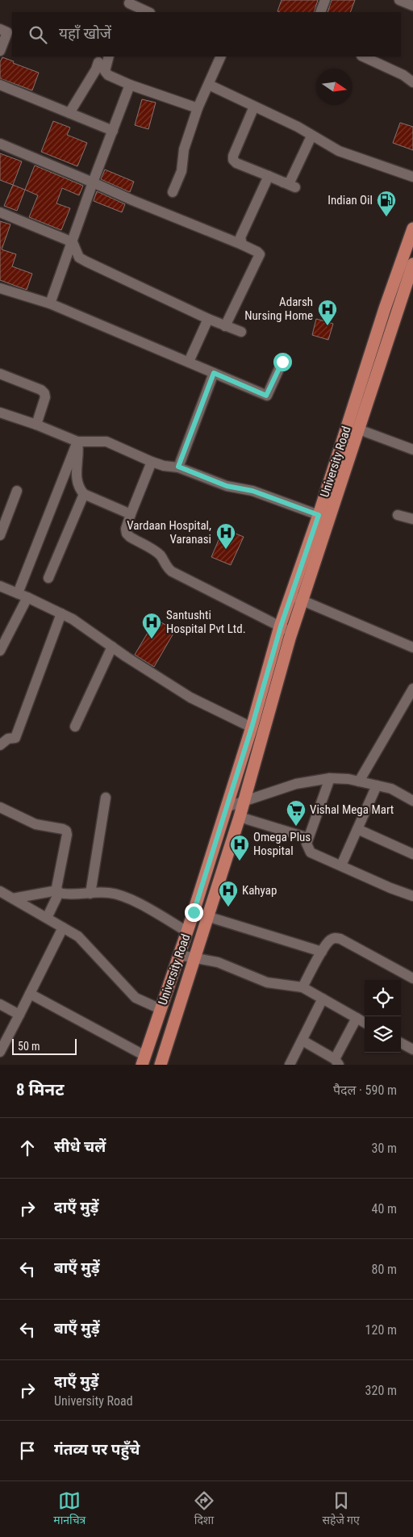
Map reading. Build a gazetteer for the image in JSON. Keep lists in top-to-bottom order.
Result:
{
  "streets": {
    "main road": ["University Road"]
  },
  "places": {
    "fuel station": ["Indian Oil"],
    "hospital": [
      "Adarsh Nursing Home",
      "Vardaan Hospital, Varanasi",
      "Santushti Hospital Pvt Ltd.",
      "Omega Plus Hospital",
      "Kahyap"
    ],
    "supermarket": ["Vishal Mega Mart"]
  },
  "scale_bar": "50 m",
  "north": "right",
  "page": {
    "search": "यहाँ खोजें",
    "scale": "50 m",
    "heading": ["8 मिनट", "पैदल · 590 m"],
    "list": [
      ["सीधे चलें", "30 m"],
      ["दाएँ मुड़ें", "40 m"],
      ["बाएँ मुड़ें", "80 m"],
      ["बाएँ मुड़ें", "120 m"],
      ["दाएँ मुड़ें", "University Road", "320 m"],
      "गंतव्य पर पहुँचे"
    ],
    "nav": ["मानचित्र", "दिशा", "सहेजे गए"]
  }
}
